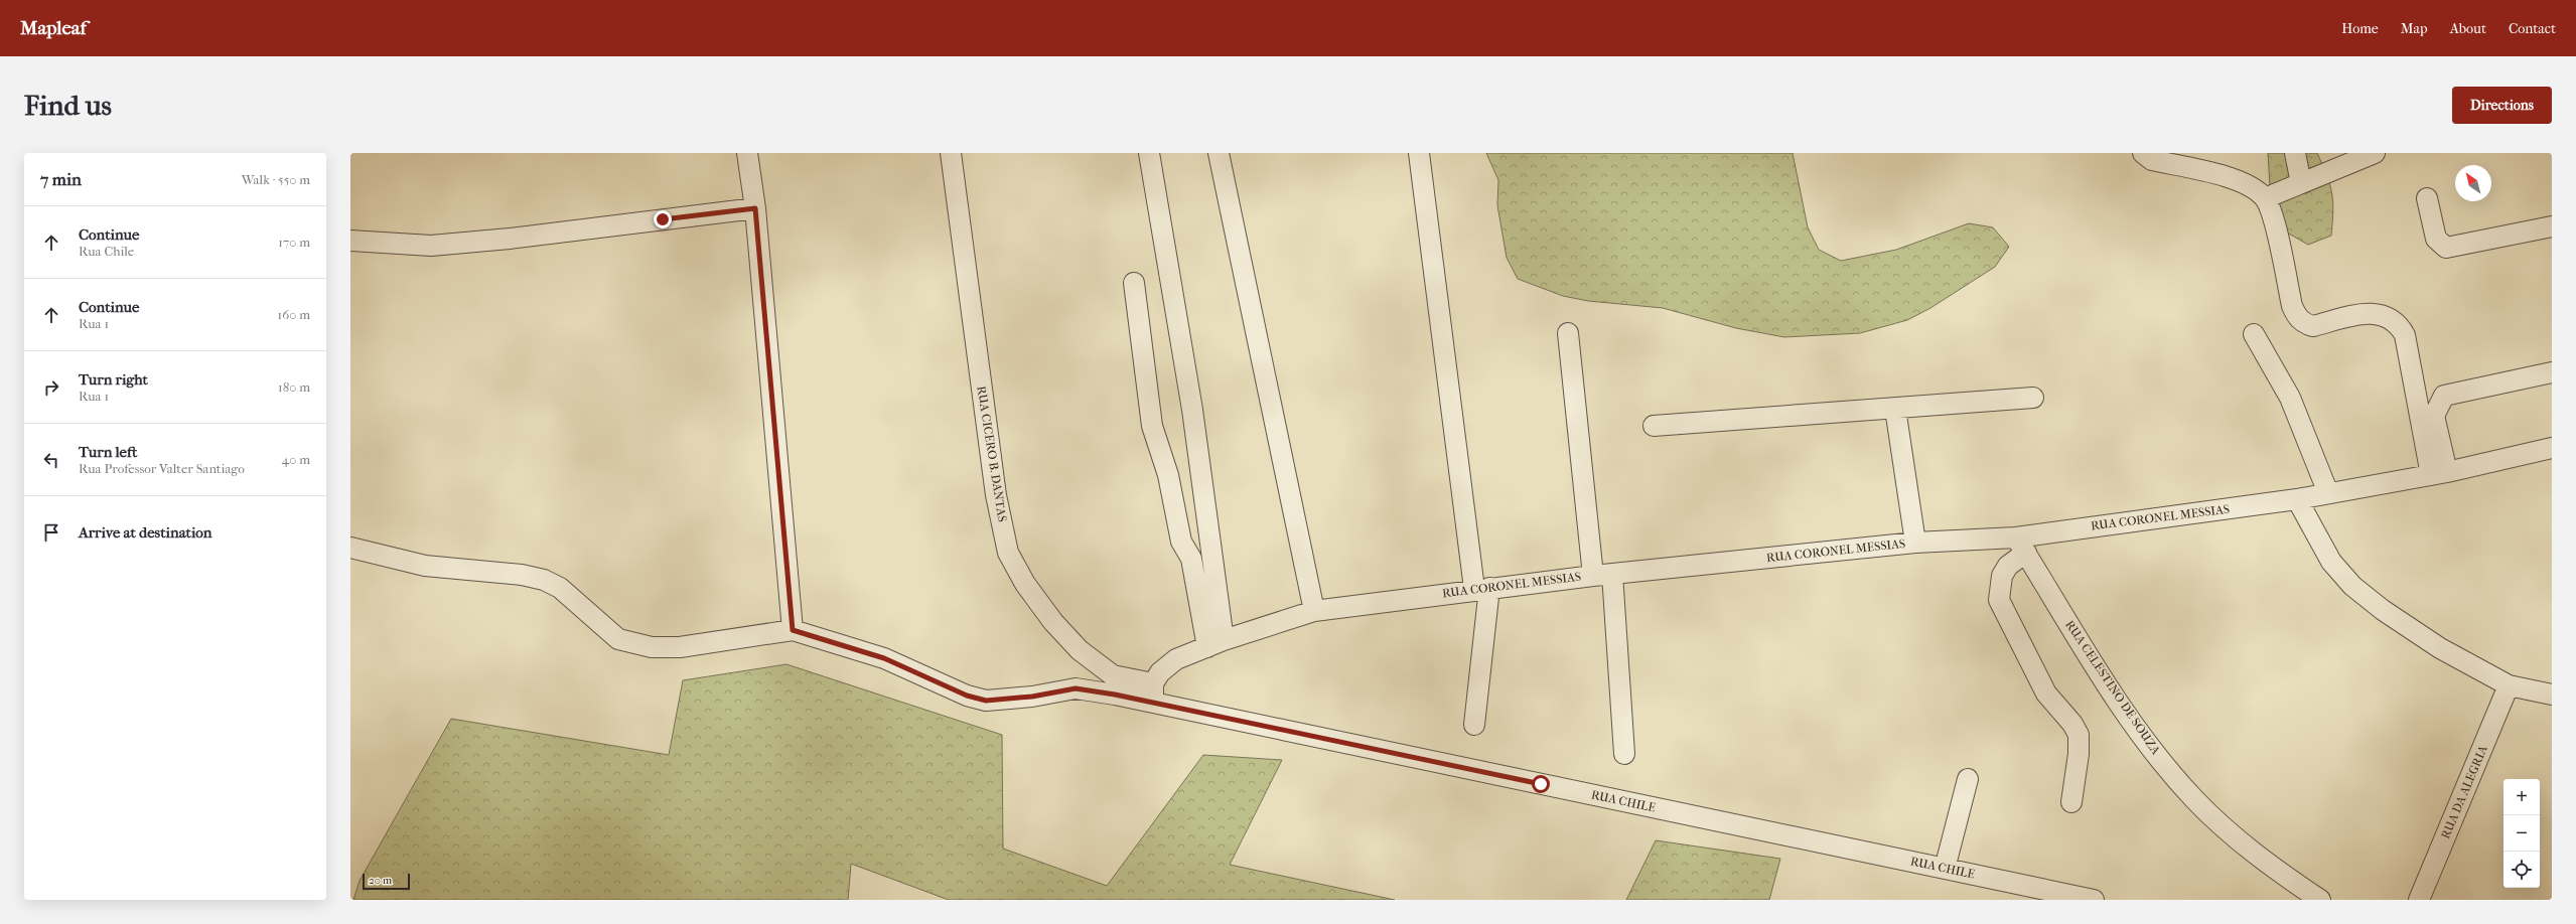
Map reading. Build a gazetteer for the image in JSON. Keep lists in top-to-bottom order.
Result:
{
  "streets": {
    "street": [
      "RUA CICERO B. DANTAS",
      "RUA CORONEL MESSIAS",
      "RUA CELESTINO DE SOUZA",
      "RUA DA ALEGRIA",
      "RUA CHILE"
    ]
  },
  "crossings": [
    ["RUA CICERO B. DANTAS", "RUA CORONEL MESSIAS"],
    ["RUA CICERO B. DANTAS", "RUA CHILE"],
    ["RUA CORONEL MESSIAS", "RUA CELESTINO DE SOUZA"],
    ["RUA CORONEL MESSIAS", "RUA CHILE"]
  ],
  "scale_bar": "20 m",
  "north": "top left",
  "page": {
    "header": "Mapleaf",
    "nav": [
      "Home",
      "Map",
      "About",
      "Contact"
    ],
    "buttons": "Directions",
    "title": "Find us",
    "heading": ["7 min", "Walk · 550 m"],
    "list": [
      ["Continue", "Rua Chile", "170 m"],
      ["Continue", "Rua 1", "160 m"],
      ["Turn right", "Rua 1", "180 m"],
      ["Turn left", "Rua Professor Valter Santiago", "40 m"],
      "Arrive at destination"
    ],
    "map_buttons": ["+", "−"],
    "scale": "20 m"
  }
}
